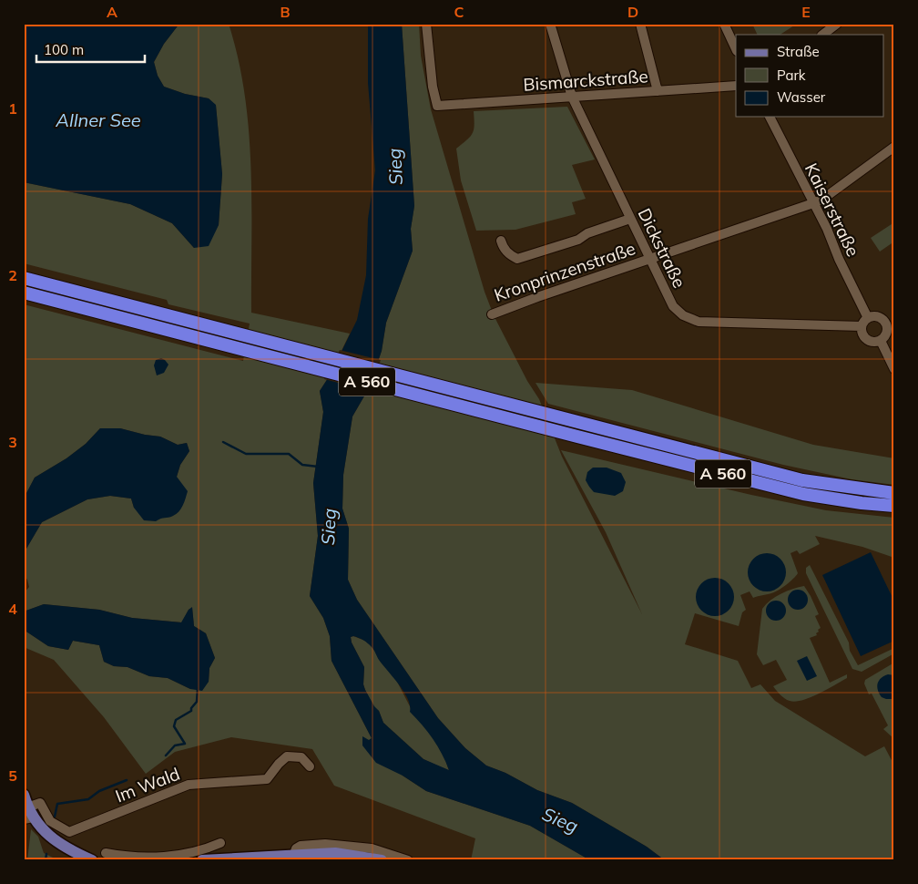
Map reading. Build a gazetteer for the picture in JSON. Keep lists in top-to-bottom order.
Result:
{
  "streets": {
    "highway": ["A 560"],
    "street": [
      "Bismarckstraße",
      "Kaiserstraße",
      "Dickstraße",
      "Kronprinzenstraße",
      "Im Wald"
    ]
  },
  "crossings": [
    ["Bismarckstraße", "Dickstraße"],
    ["Kaiserstraße", "Dickstraße"],
    ["Kaiserstraße", "Kronprinzenstraße"],
    ["Dickstraße", "Kronprinzenstraße"]
  ],
  "water": ["Allner See", "Sieg"],
  "legend": ["Straße", "Park", "Wasser"],
  "scale_bar": "100 m",
  "grid": {
    "columns": [
      "A",
      "B",
      "C",
      "D",
      "E"
    ],
    "rows": [
      "1",
      "2",
      "3",
      "4",
      "5"
    ]
  }
}
